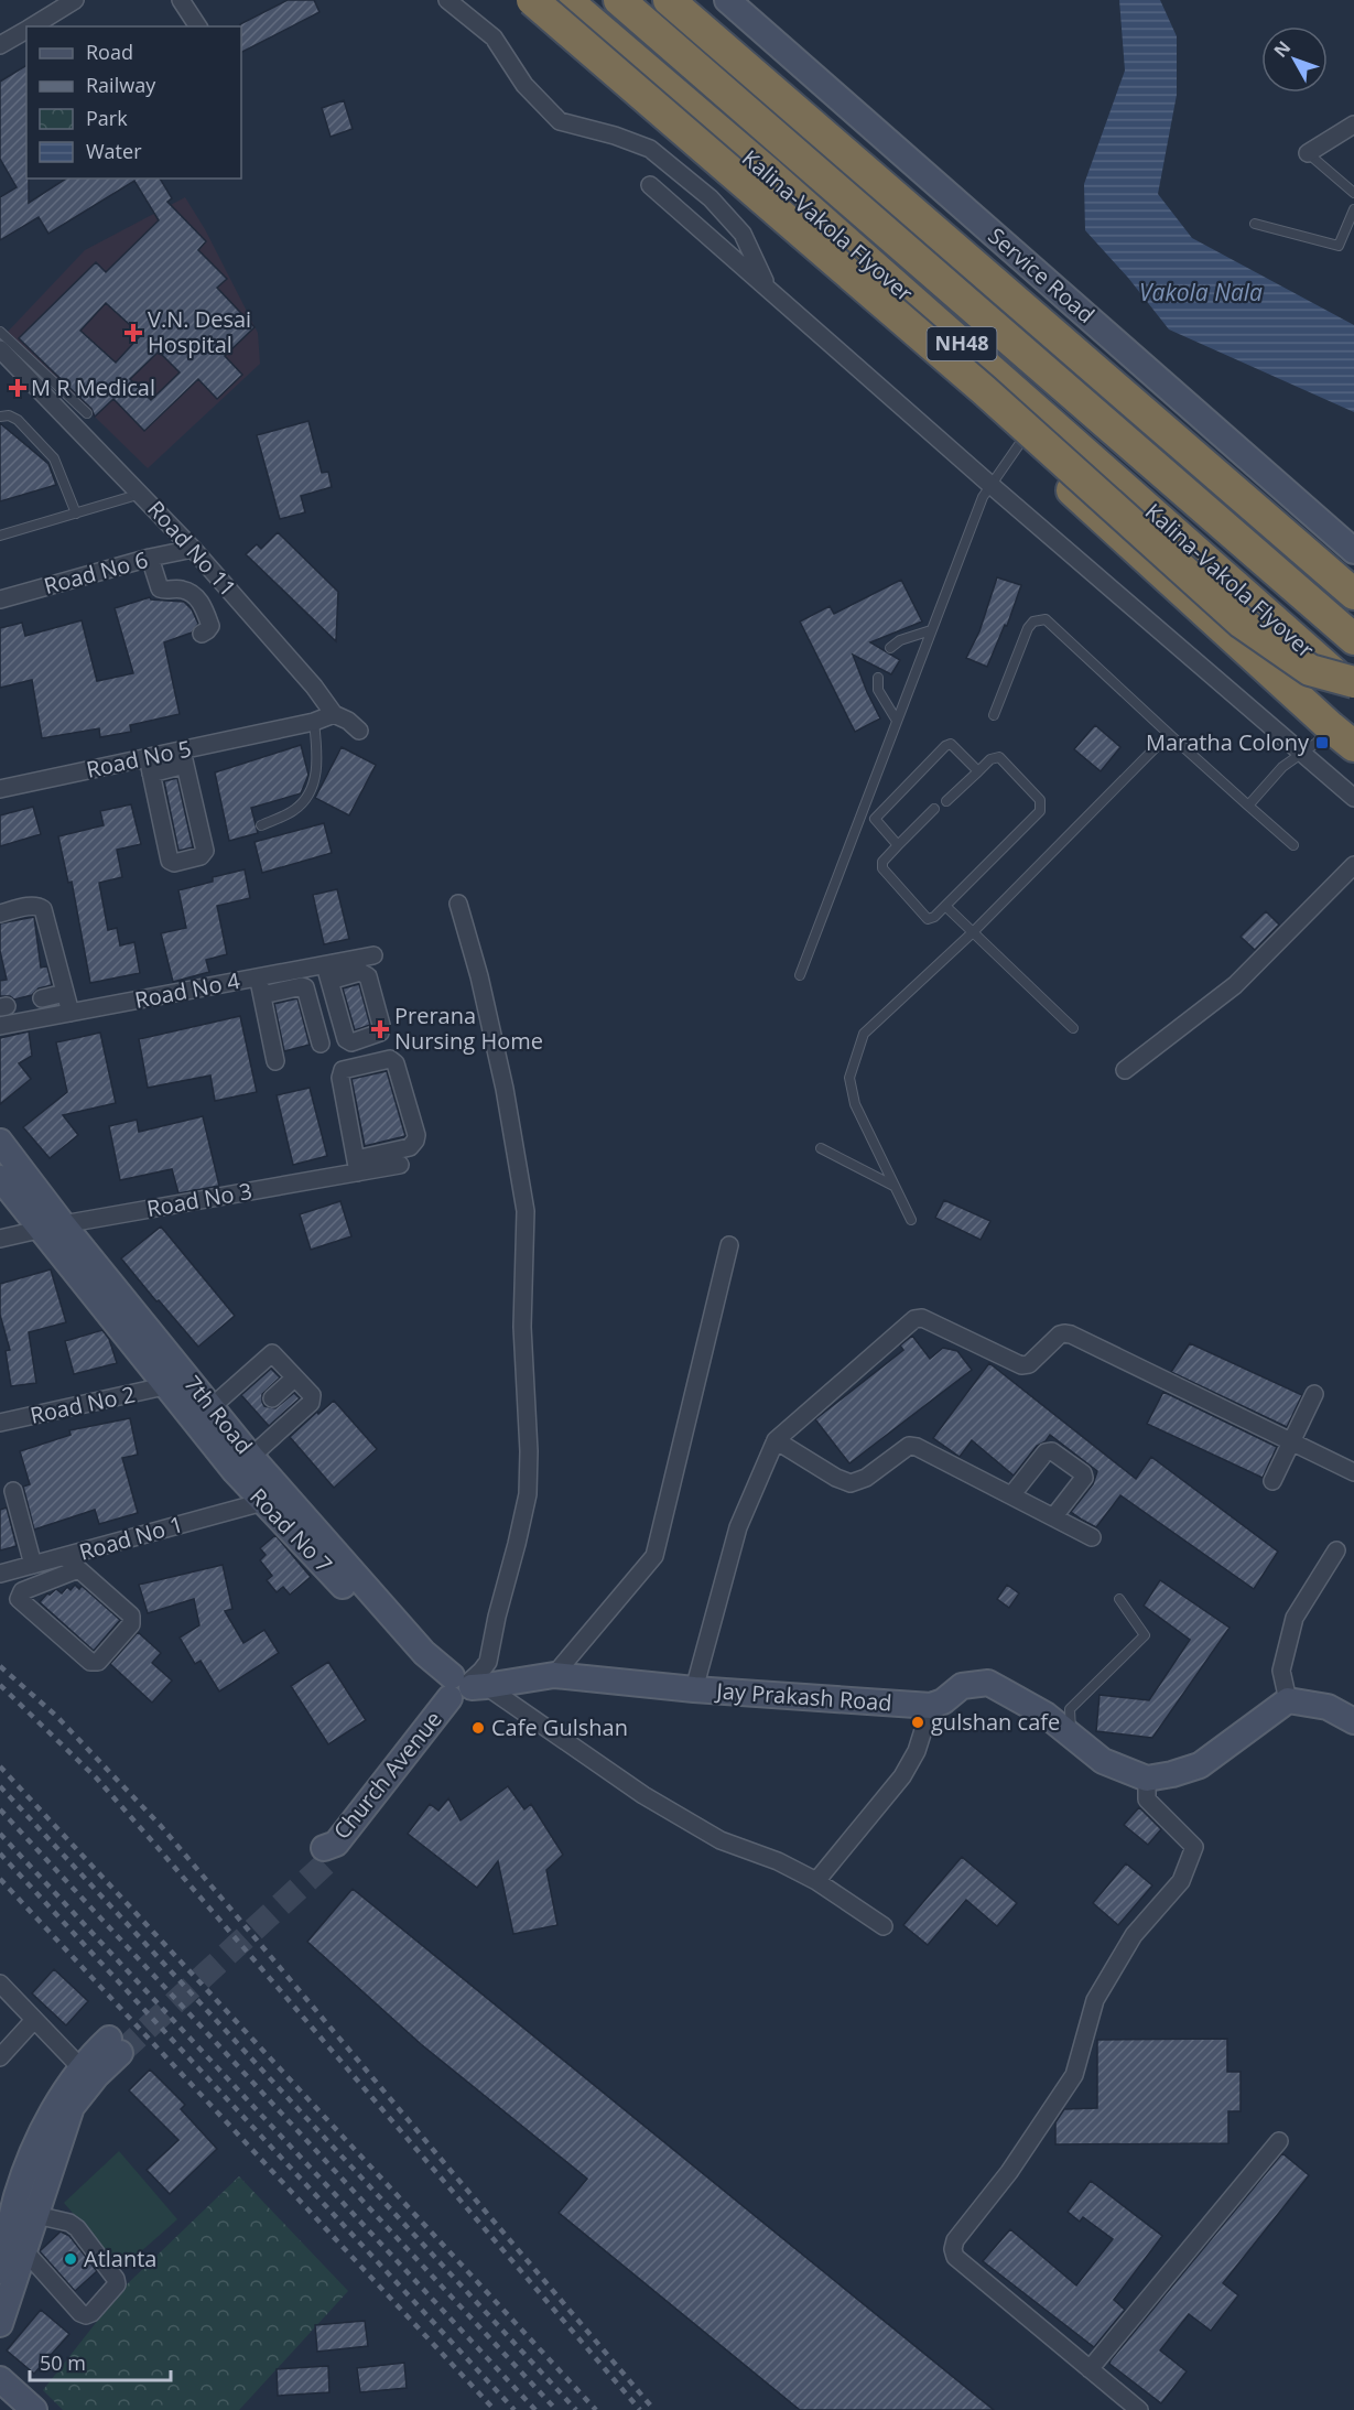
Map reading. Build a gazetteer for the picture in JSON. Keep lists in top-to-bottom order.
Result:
{
  "streets": {
    "highway": ["Kalina-Vakola Flyover", "NH48"],
    "street": [
      "Service Road",
      "Road No 11",
      "Road No 6",
      "Road No 5",
      "Road No 4",
      "Road No 3",
      "Road No 2",
      "7th Road",
      "Road No 7",
      "Road No 1",
      "Jay Prakash Road",
      "Church Avenue"
    ]
  },
  "crossings": [
    ["Road No 11", "Road No 6"],
    ["Road No 3", "7th Road"],
    ["Road No 3", "Road No 7"],
    ["Road No 2", "7th Road"],
    ["Road No 2", "Road No 7"],
    ["7th Road", "Road No 7"],
    ["Road No 7", "Road No 1"],
    ["Road No 7", "Jay Prakash Road"],
    ["Road No 7", "Church Avenue"],
    ["Jay Prakash Road", "Church Avenue"]
  ],
  "water": ["Vakola Nala"],
  "places": {
    "health": ["V.N. Desai Hospital", "M R Medical", "Prerana Nursing Home"],
    "transit": ["Maratha Colony"],
    "other": ["gulshan cafe", "Cafe Gulshan", "Atlanta"]
  },
  "legend": [
    "Road",
    "Railway",
    "Park",
    "Water"
  ],
  "scale_bar": "50 m",
  "north": "top left"
}
